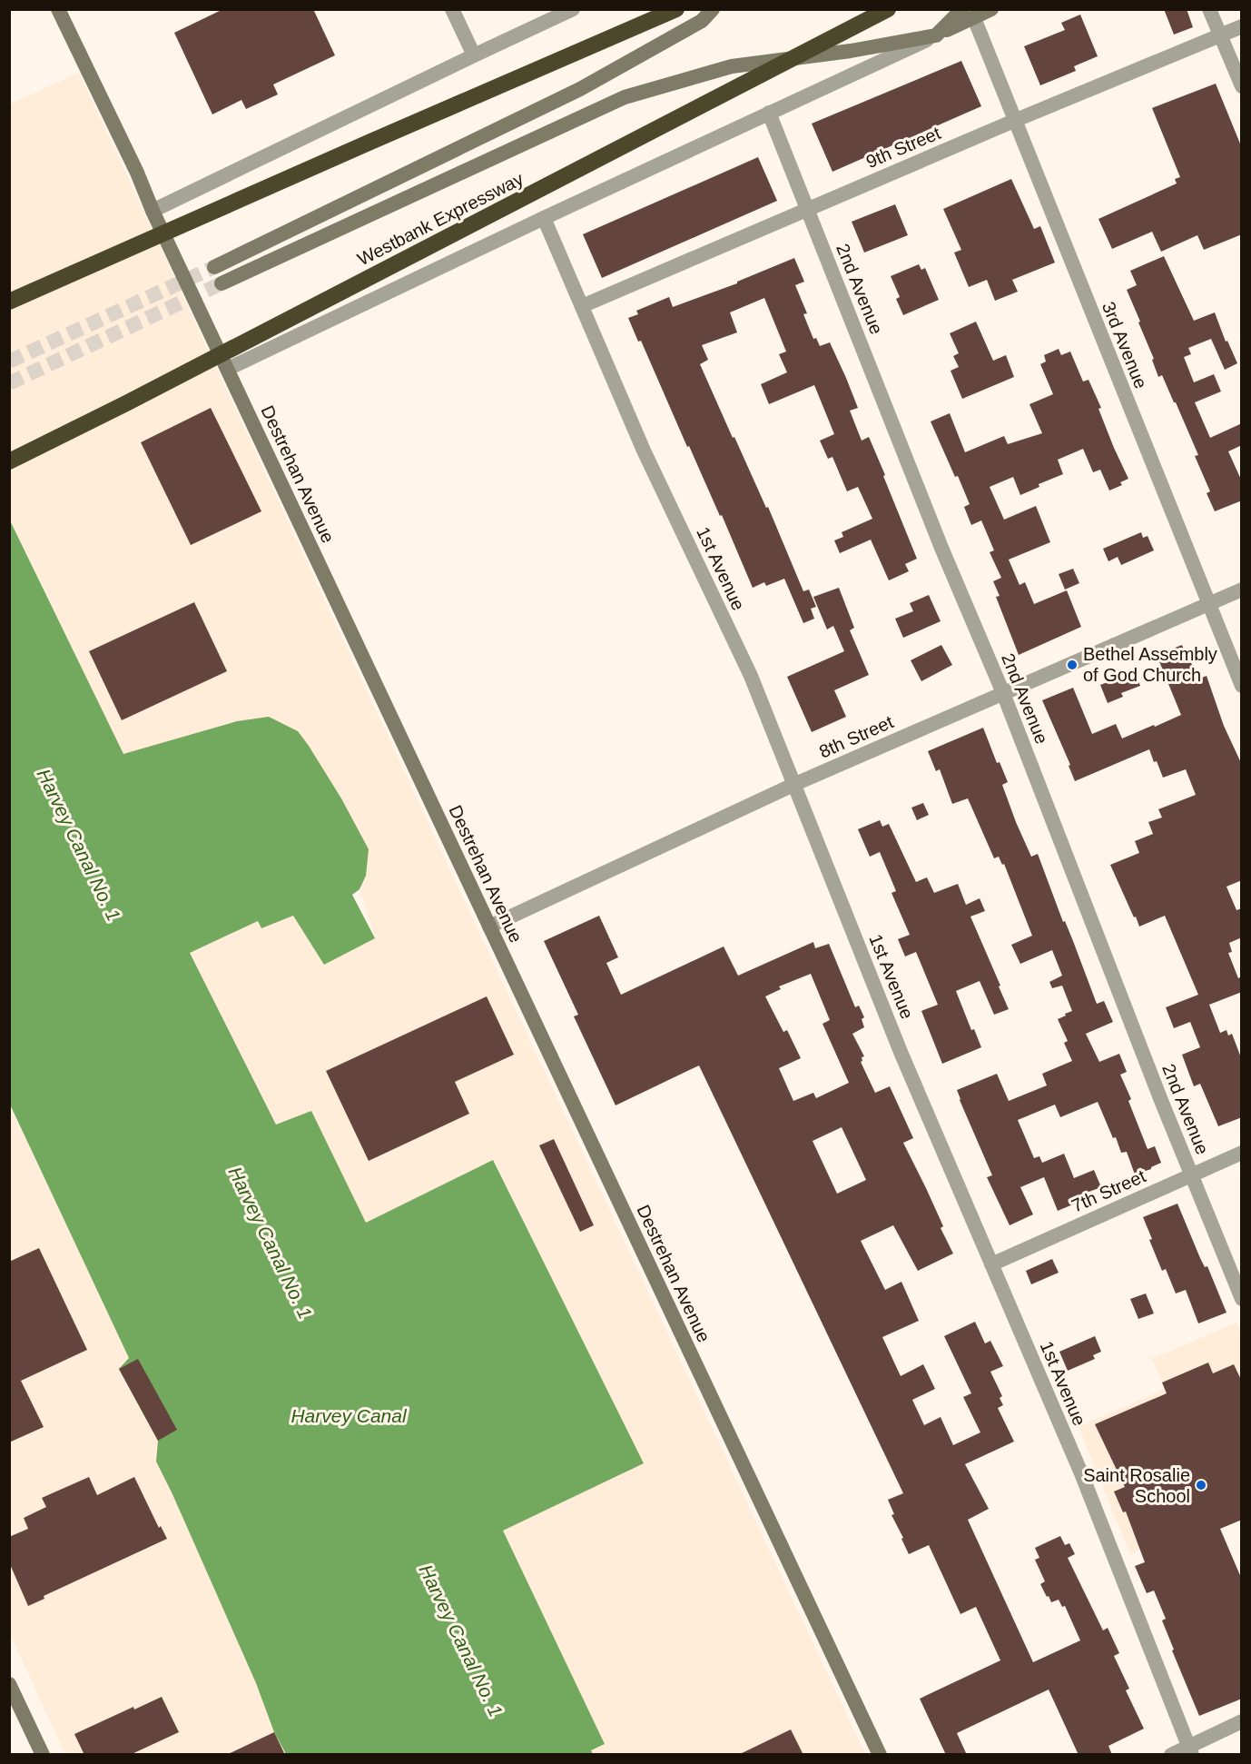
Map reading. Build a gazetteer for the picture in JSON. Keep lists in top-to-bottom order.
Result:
{
  "streets": {
    "highway": ["Westbank Expressway"],
    "main road": ["Destrehan Avenue"],
    "street": [
      "9th Street",
      "2nd Avenue",
      "3rd Avenue",
      "1st Avenue",
      "8th Street",
      "7th Street"
    ]
  },
  "crossings": [
    ["9th Street", "2nd Avenue"],
    ["9th Street", "3rd Avenue"],
    ["9th Street", "1st Avenue"],
    ["2nd Avenue", "8th Street"],
    ["2nd Avenue", "7th Street"],
    ["3rd Avenue", "8th Street"],
    ["Destrehan Avenue", "8th Street"],
    ["1st Avenue", "8th Street"],
    ["1st Avenue", "7th Street"]
  ],
  "water": ["Harvey Canal No. 1", "Harvey Canal"],
  "places": ["Bethel Assembly of God Church", "Saint Rosalie School"]
}
